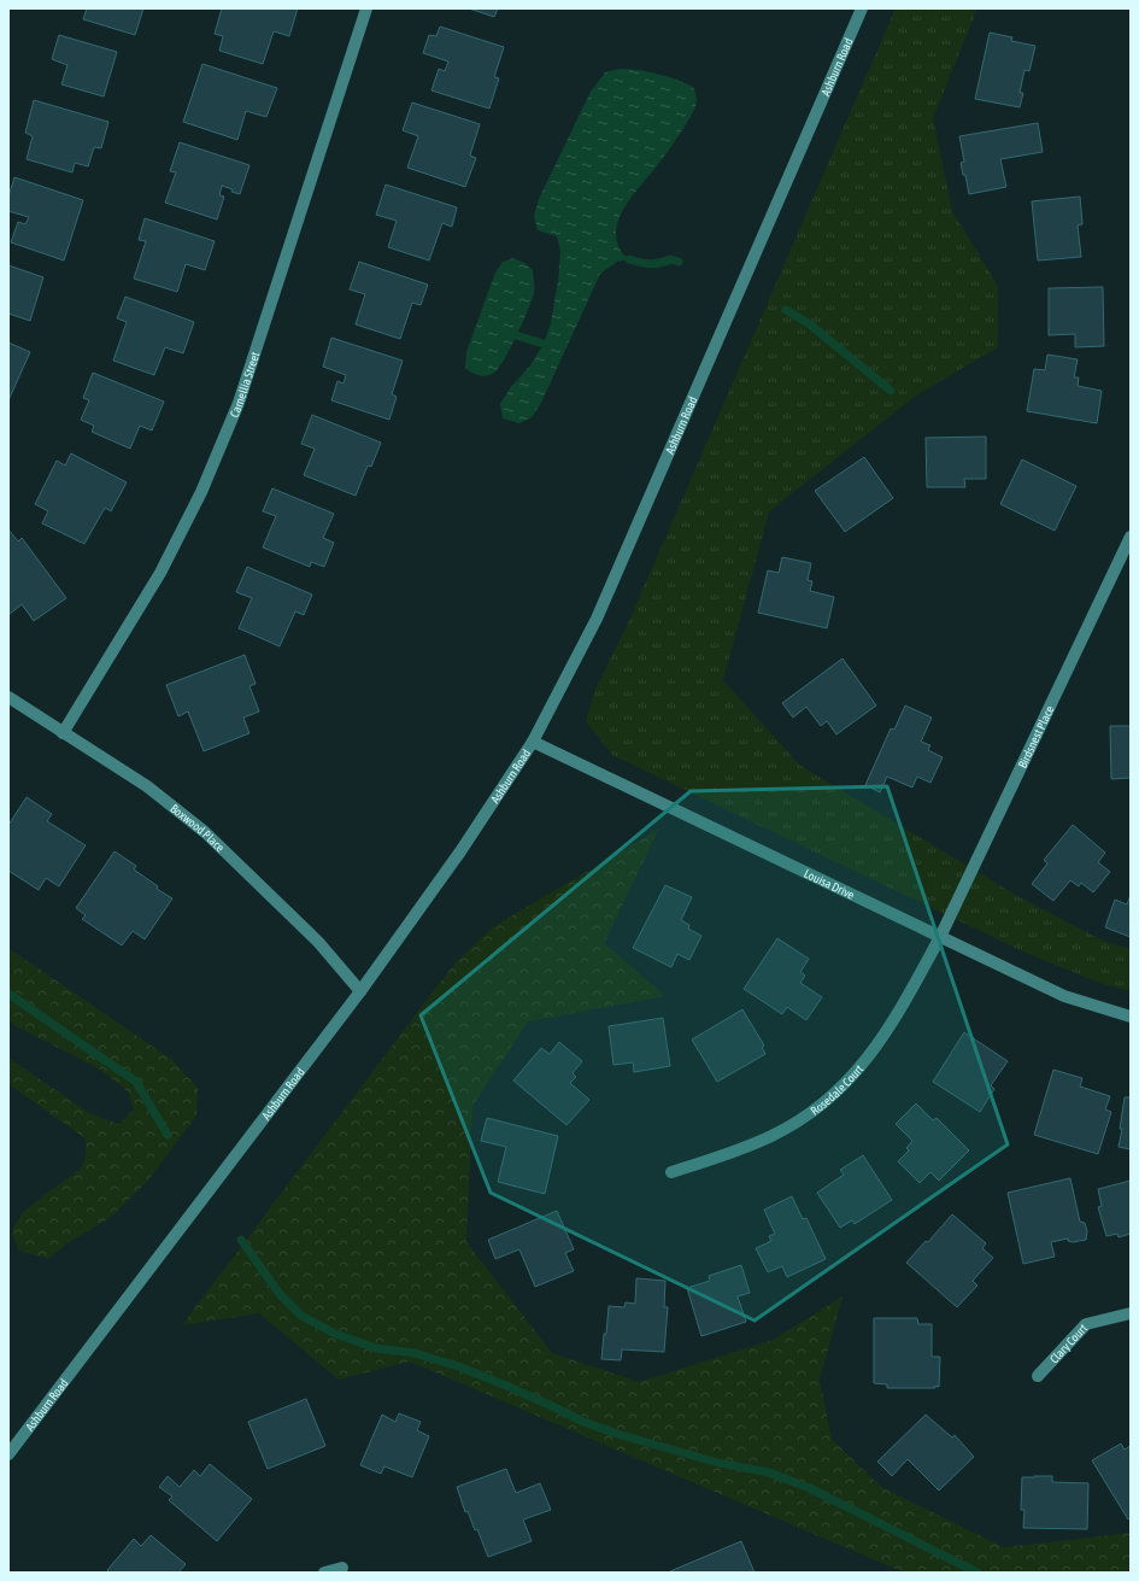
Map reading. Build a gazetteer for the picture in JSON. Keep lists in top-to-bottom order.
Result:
{
  "streets": {
    "street": [
      "Ashburn Road",
      "Camellia Street",
      "Birdsnest Place",
      "Boxwood Place",
      "Louisa Drive",
      "Rosedale Court",
      "Clary Court"
    ]
  },
  "crossings": [
    ["Ashburn Road", "Boxwood Place"],
    ["Ashburn Road", "Louisa Drive"],
    ["Camellia Street", "Boxwood Place"],
    ["Birdsnest Place", "Louisa Drive"],
    ["Birdsnest Place", "Rosedale Court"],
    ["Louisa Drive", "Rosedale Court"]
  ]
}
